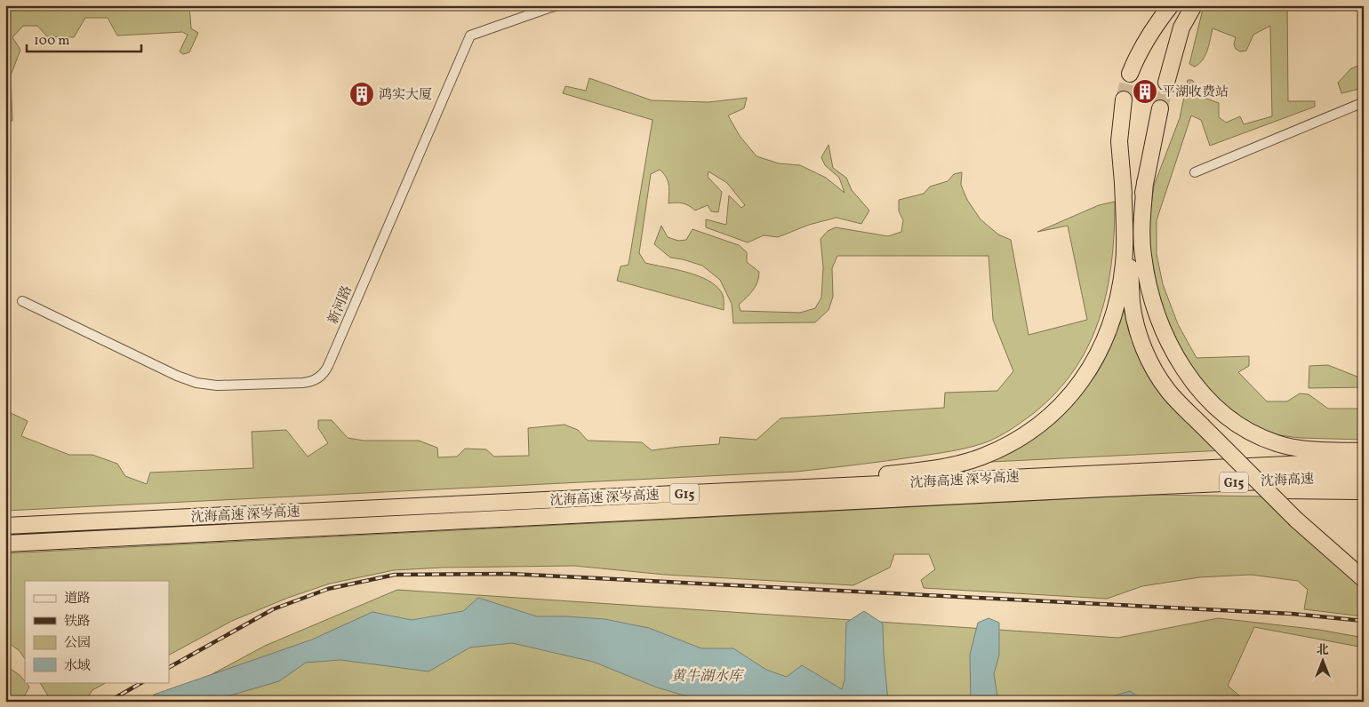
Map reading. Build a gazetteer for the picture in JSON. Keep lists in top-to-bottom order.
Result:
{
  "streets": {
    "highway": ["沈海高速 深岑高速", "沈海高速", "G15"],
    "street": ["新河路"]
  },
  "crossings": [
    ["沈海高速 深岑高速", "沈海高速"]
  ],
  "water": ["黄牛湖水库"],
  "places": {
    "building": ["平湖收费站", "鸿实大厦"]
  },
  "legend": [
    "道路",
    "铁路",
    "公园",
    "水域"
  ],
  "scale_bar": "100 m",
  "north": "top"
}
